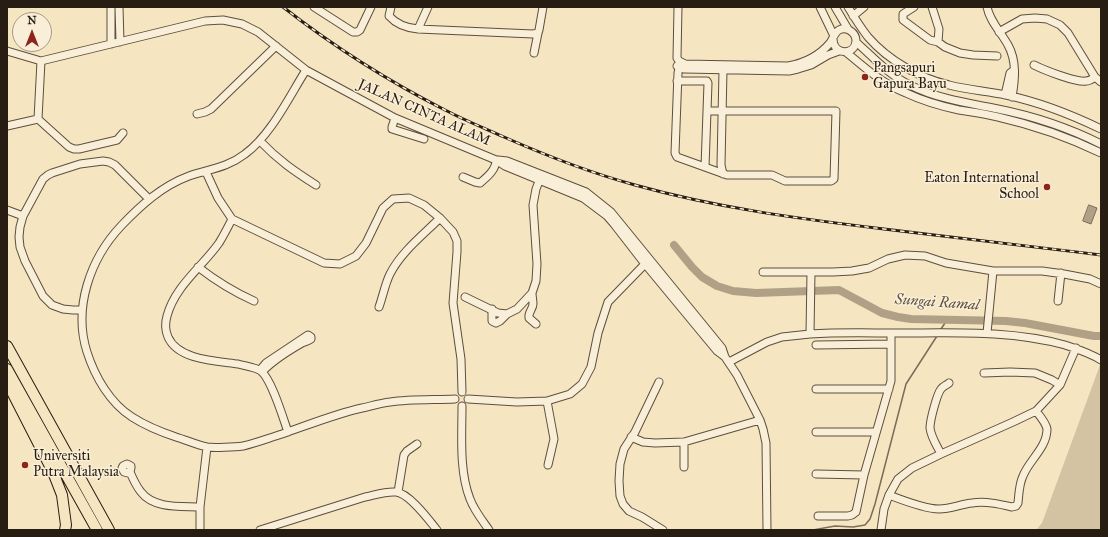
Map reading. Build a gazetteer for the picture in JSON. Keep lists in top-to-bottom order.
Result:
{
  "streets": {
    "street": ["JALAN CINTA ALAM"]
  },
  "water": ["Sungai Ramal"],
  "places": ["Pangsapuri Gapura Bayu", "Eaton International School", "Universiti Putra Malaysia"],
  "north": "top"
}
